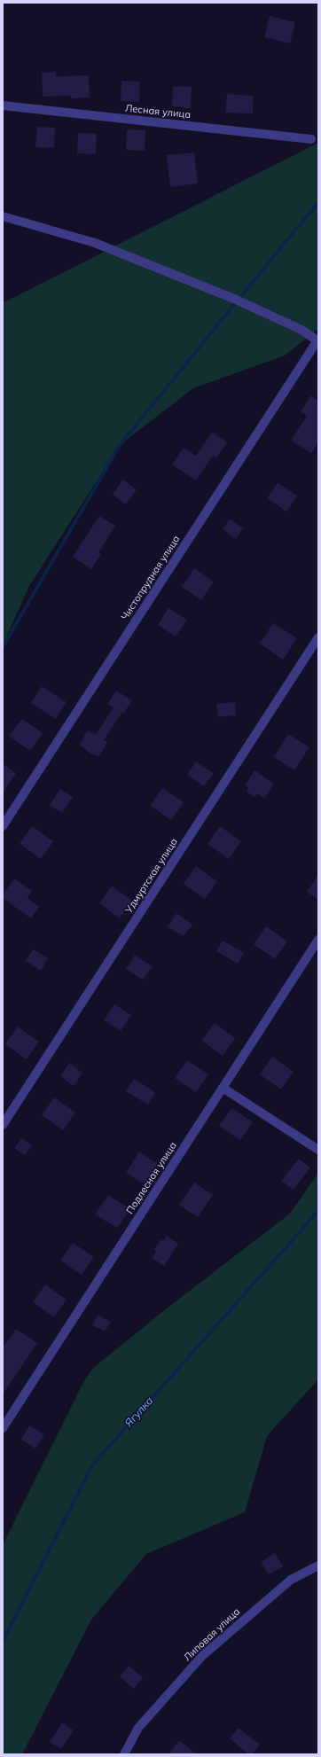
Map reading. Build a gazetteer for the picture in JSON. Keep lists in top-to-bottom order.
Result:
{
  "streets": {
    "street": [
      "Лесная улица",
      "Чистопрудная улица",
      "Удмуртская улица",
      "Подлесная улица",
      "Липовая улица"
    ]
  },
  "water": ["Ягулка"]
}
